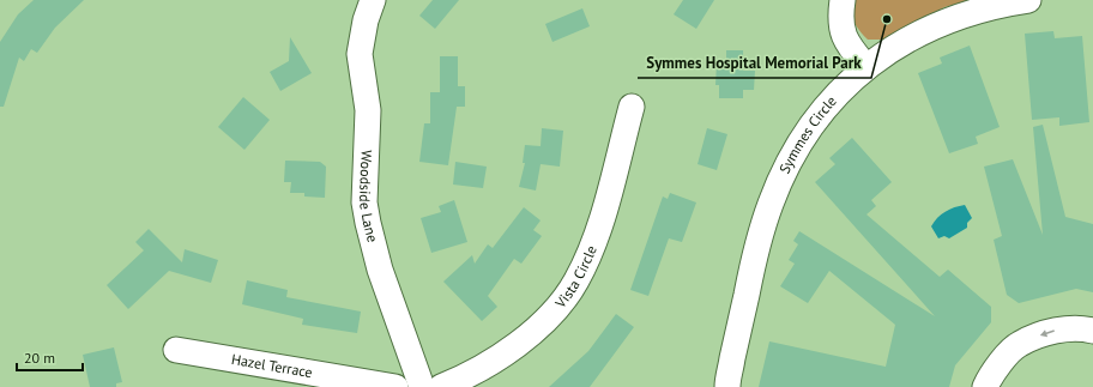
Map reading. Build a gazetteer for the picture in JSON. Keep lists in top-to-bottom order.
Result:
{
  "streets": {
    "street": [
      "Symmes Circle",
      "Woodside Lane",
      "Vista Circle",
      "Hazel Terrace"
    ]
  },
  "places": ["Symmes Hospital Memorial Park"],
  "scale_bar": "20 m"
}
